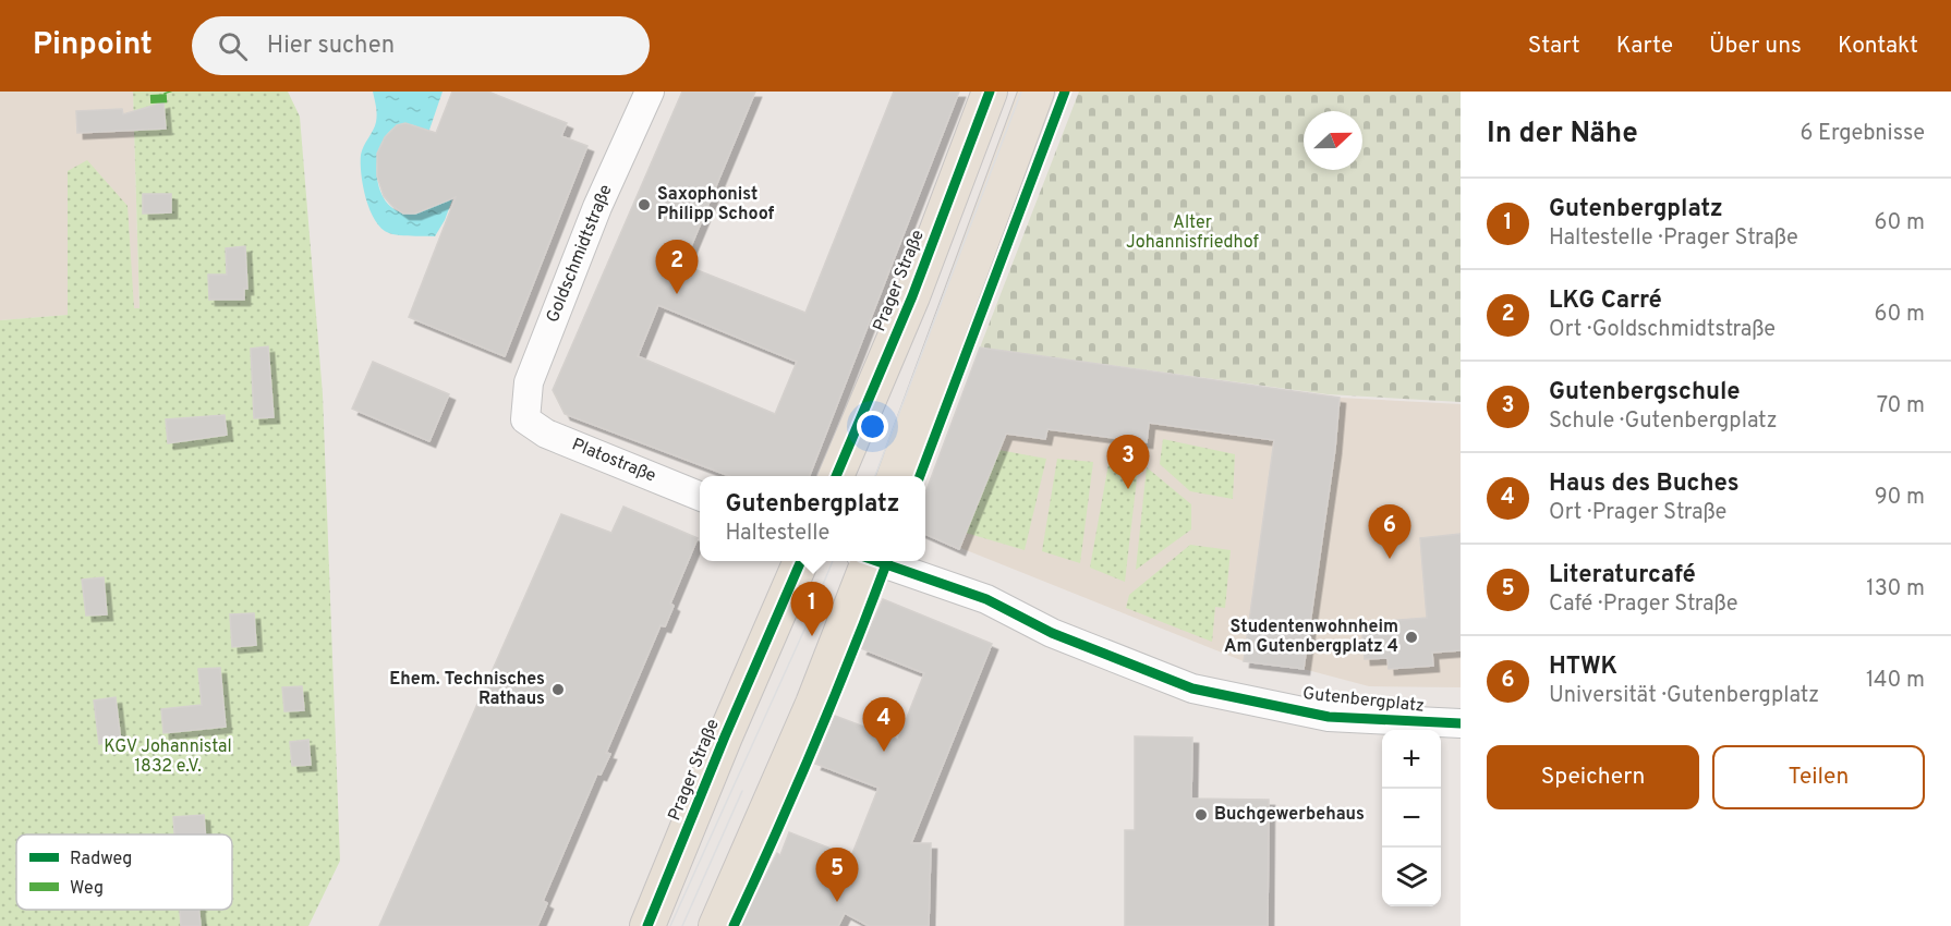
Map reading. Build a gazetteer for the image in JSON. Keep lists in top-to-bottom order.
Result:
{
  "streets": {
    "main road": ["Prager Straße"],
    "street": ["Goldschmidtstraße", "Platostraße", "Gutenbergplatz"]
  },
  "crossings": [
    ["Goldschmidtstraße", "Platostraße"]
  ],
  "parks": ["Alter Johannisfriedhof", "KGV Johannistal 1832 e.V."],
  "places": [
    "Saxophonist Philipp Schoof",
    "Studentenwohnheim Am Gutenbergplatz 4",
    "Ehem. Technisches Rathaus",
    "Buchgewerbehaus"
  ],
  "legend": ["Radweg", "Weg"],
  "north": "right",
  "page": {
    "header": "Pinpoint",
    "search": "Hier suchen",
    "nav": [
      "Start",
      "Karte",
      "Über uns",
      "Kontakt"
    ],
    "heading": ["In der Nähe", "6 Ergebnisse"],
    "list": [
      {
        "mark": "1",
        "name": "Gutenbergplatz",
        "note": "Haltestelle · Prager Straße",
        "value": "60 m"
      },
      {
        "mark": "2",
        "name": "LKG Carré",
        "note": "Ort · Goldschmidtstraße",
        "value": "60 m"
      },
      {
        "mark": "3",
        "name": "Gutenbergschule",
        "note": "Schule · Gutenbergplatz",
        "value": "70 m"
      },
      {
        "mark": "4",
        "name": "Haus des Buches",
        "note": "Ort · Prager Straße",
        "value": "90 m"
      },
      {
        "mark": "5",
        "name": "Literaturcafé",
        "note": "Café · Prager Straße",
        "value": "130 m"
      },
      {
        "mark": "6",
        "name": "HTWK",
        "note": "Universität · Gutenbergplatz",
        "value": "140 m"
      }
    ],
    "pins": [
      "2",
      "3",
      "6",
      "1",
      "4",
      "5"
    ],
    "popup": ["Gutenbergplatz", "Haltestelle"],
    "buttons": ["Speichern", "Teilen"],
    "map_buttons": ["+", "−"]
  }
}
